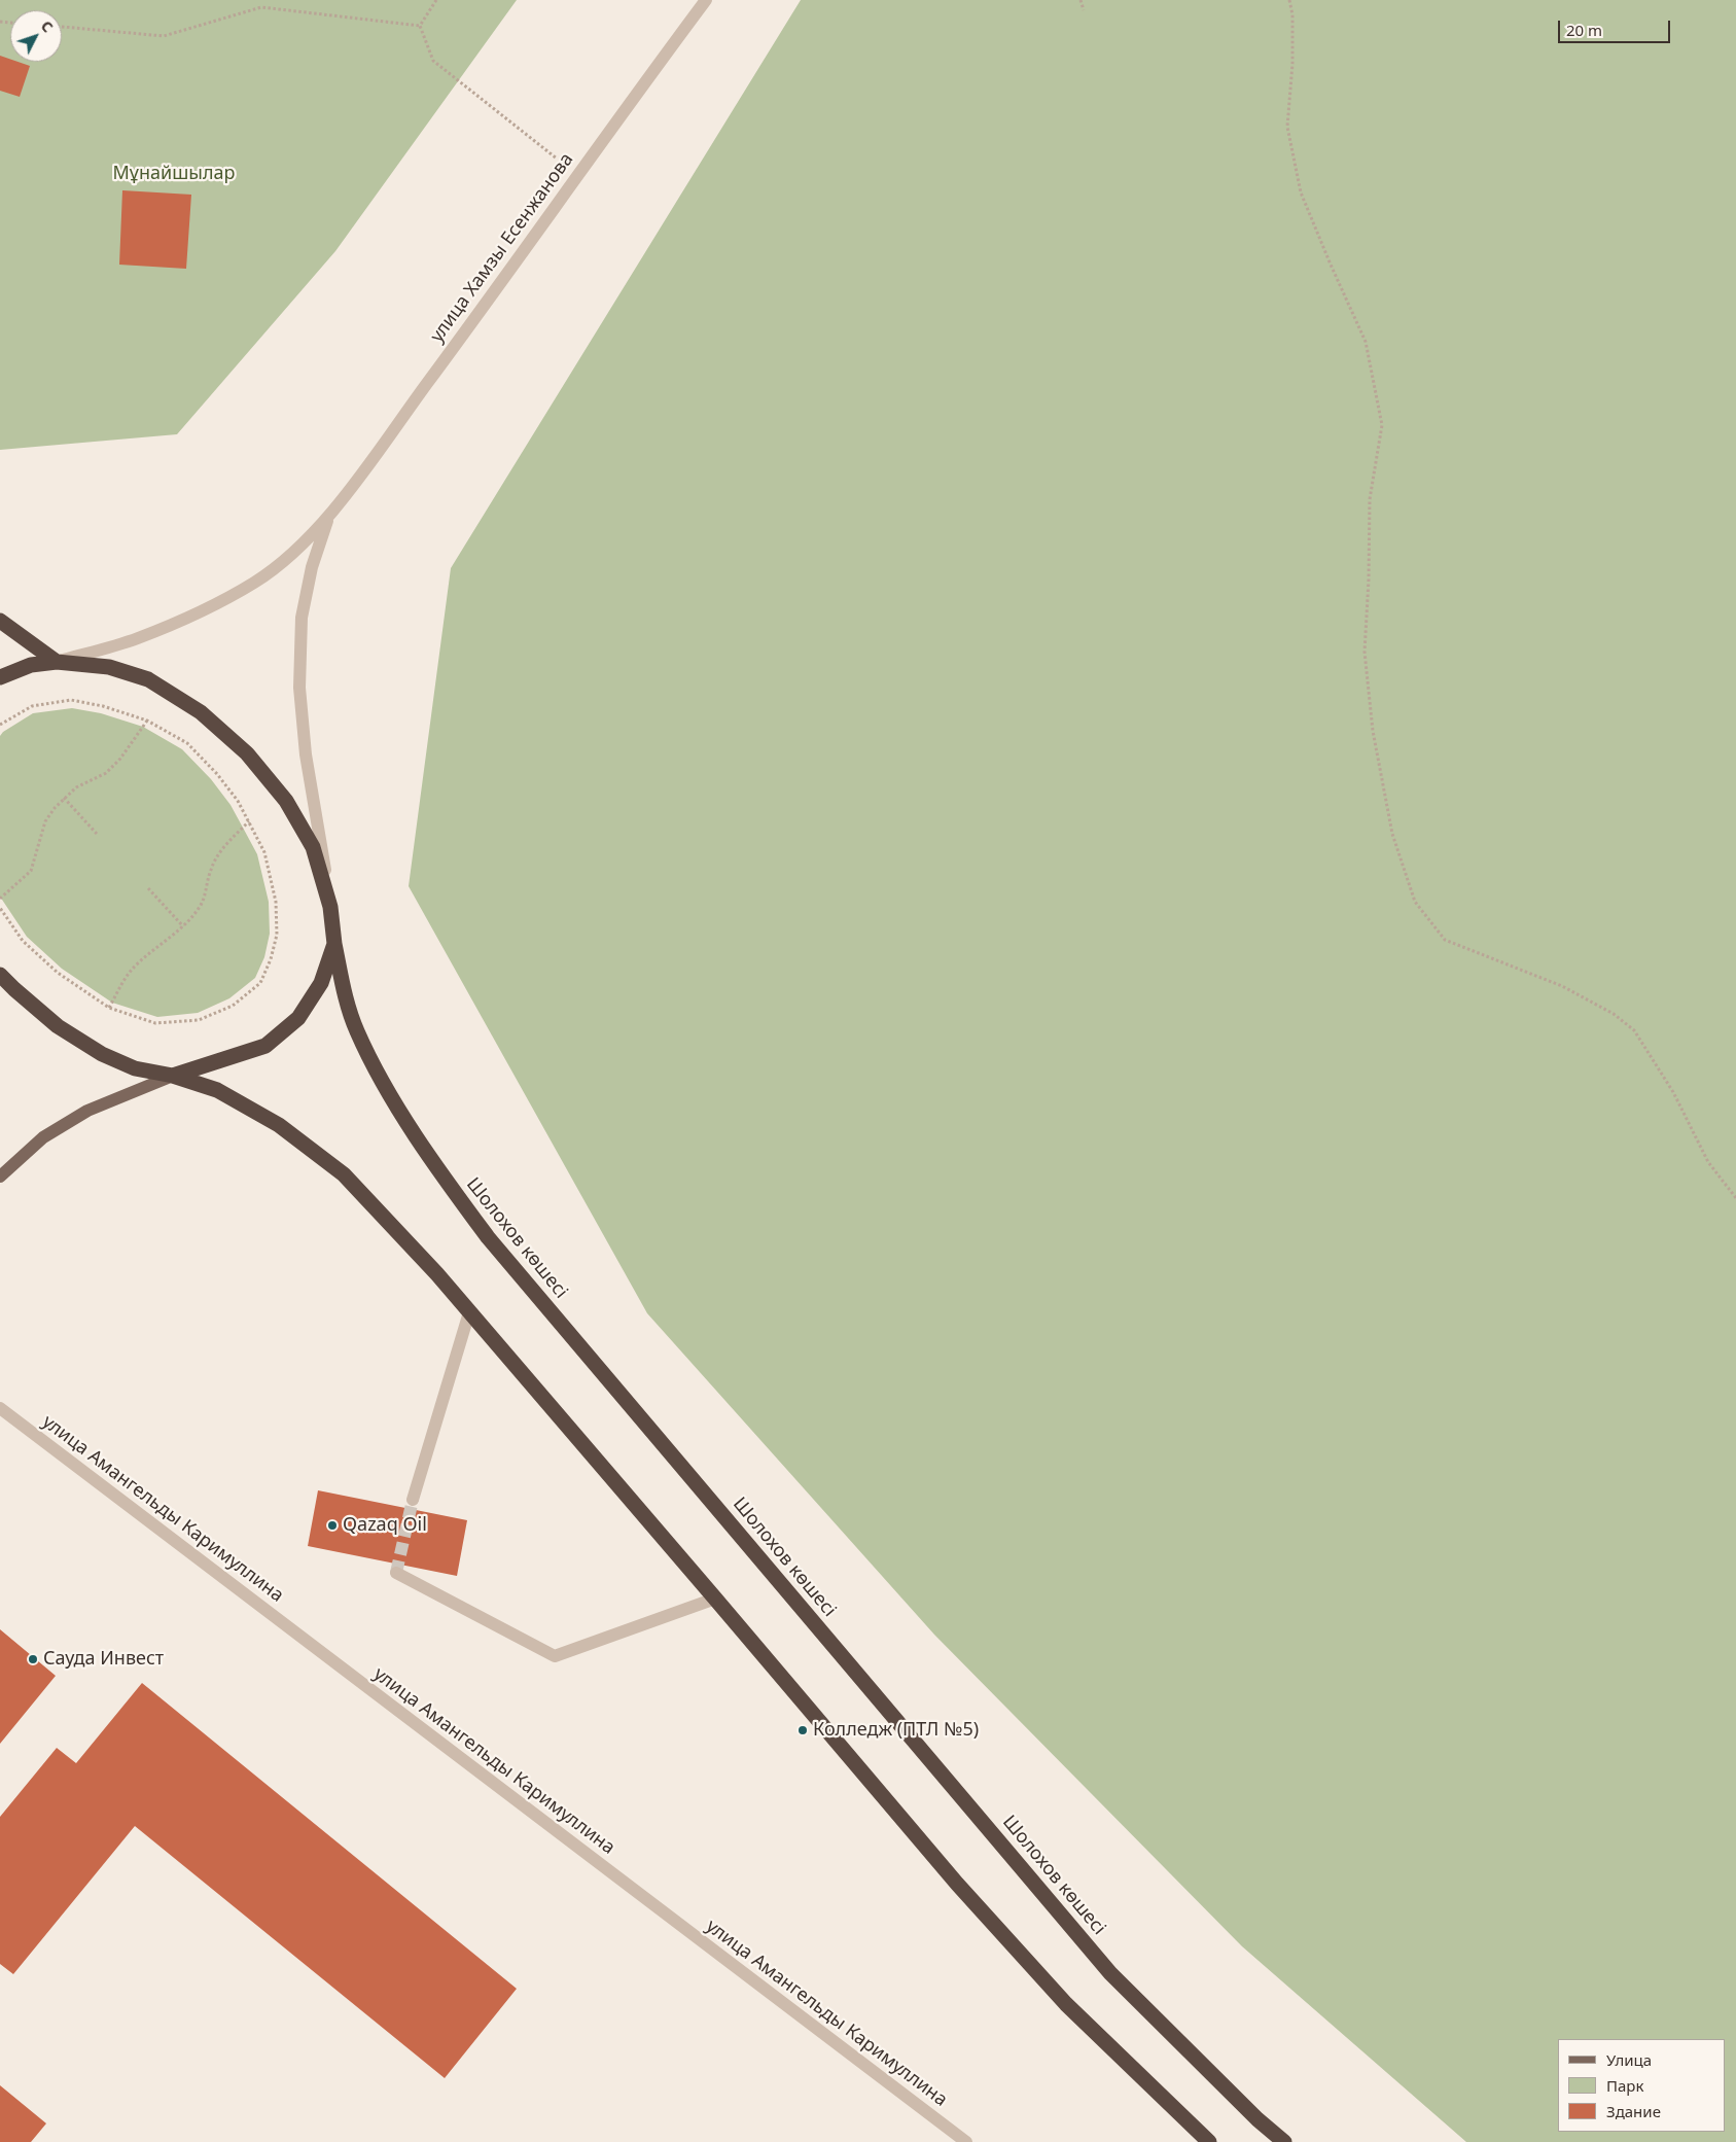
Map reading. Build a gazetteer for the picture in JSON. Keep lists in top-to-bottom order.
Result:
{
  "streets": {
    "highway": ["Шолохов көшесі"],
    "street": ["улица Хамзы Есенжанова", "улица Амангельды Каримуллина"]
  },
  "parks": ["Мұнайшылар"],
  "places": ["Qazaq Oil", "Сауда Инвест", "Колледж (ПТЛ №5)"],
  "legend": ["Улица", "Парк", "Здание"],
  "scale_bar": "20 m",
  "north": "top right"
}
